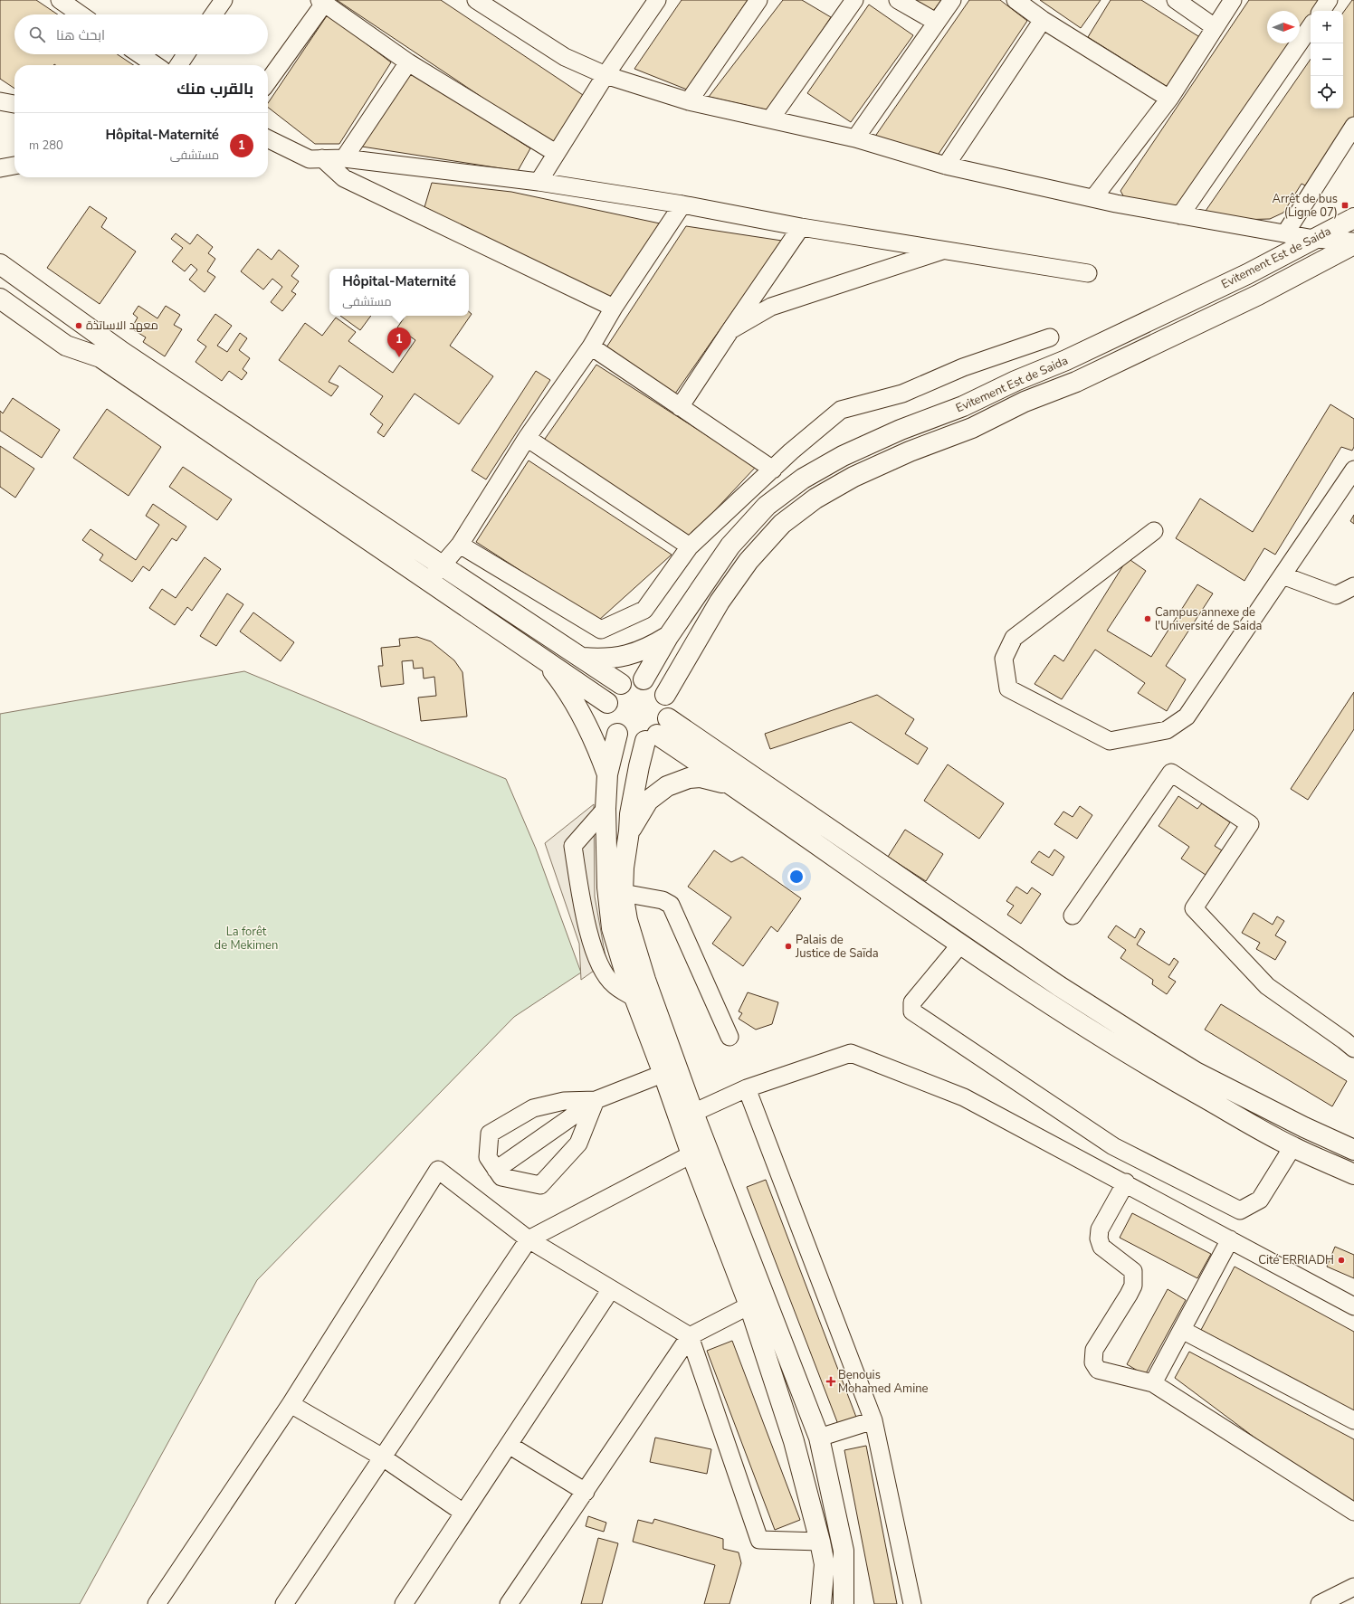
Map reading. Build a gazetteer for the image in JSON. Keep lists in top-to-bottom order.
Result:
{
  "streets": {
    "main road": ["Evitement Est de Saida"]
  },
  "parks": ["La forêt de Mekimen"],
  "places": {
    "transit": ["Arrêt de bus (Ligne 07)"],
    "other": [
      "معهد الاساتذة",
      "Campus annexe de l'Université de Saida",
      "Palais de Justice de Saïda",
      "Cité ERRIADH"
    ],
    "health": ["Benouis Mohamed Amine"]
  },
  "north": "right",
  "page": {
    "map_buttons": ["+", "−"],
    "search": "ابحث هنا",
    "heading": "بالقرب منك",
    "list": [
      {
        "mark": "1",
        "name": "Hôpital-Maternité",
        "note": "مستشفى",
        "value": "280 m"
      }
    ],
    "popup": ["Hôpital-Maternité", "مستشفى"],
    "pins": "1"
  }
}
